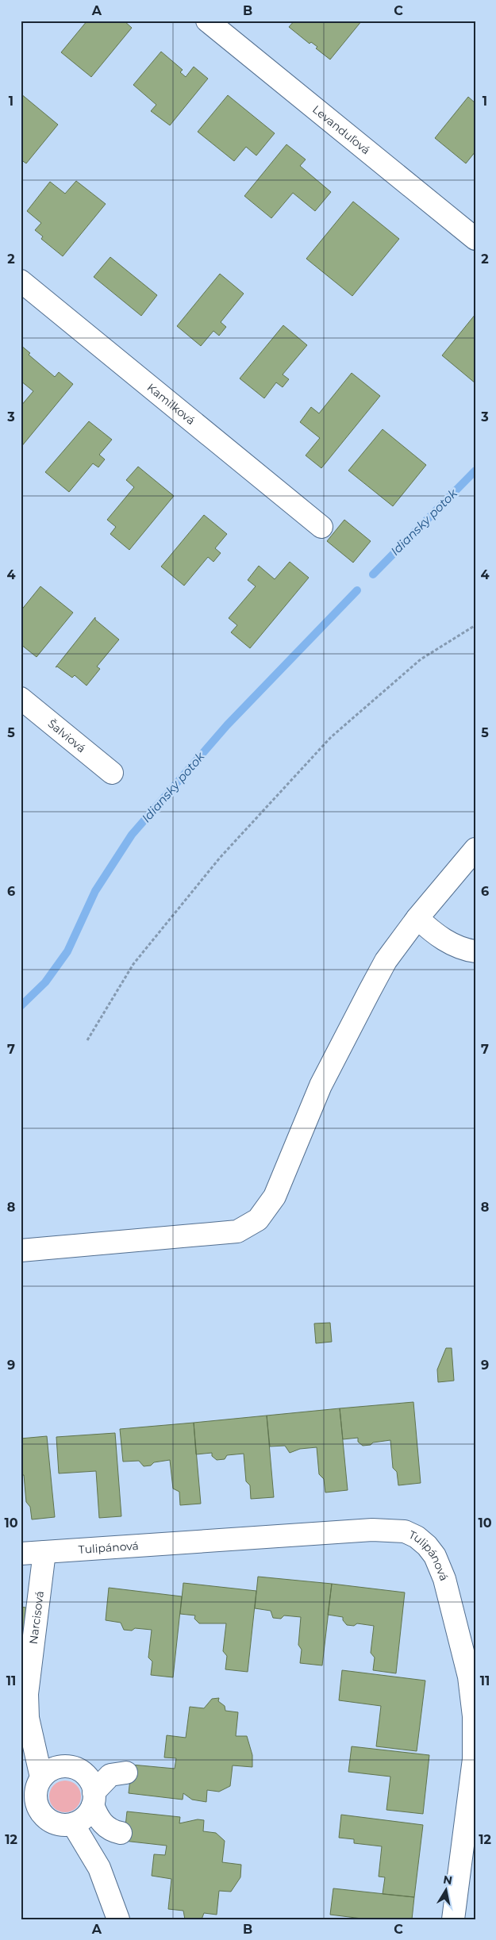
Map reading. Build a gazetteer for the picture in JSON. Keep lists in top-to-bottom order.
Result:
{
  "streets": {
    "street": [
      "Levanduľová",
      "Kamilková",
      "Šalviová",
      "Tulipánová",
      "Narcisová"
    ]
  },
  "crossings": [
    ["Tulipánová", "Narcisová"]
  ],
  "water": ["Idiansky potok"],
  "north": "top",
  "grid": {
    "columns": ["A", "B", "C"],
    "rows": [
      "1",
      "2",
      "3",
      "4",
      "5",
      "6",
      "7",
      "8",
      "9",
      "10",
      "11",
      "12"
    ]
  }
}
